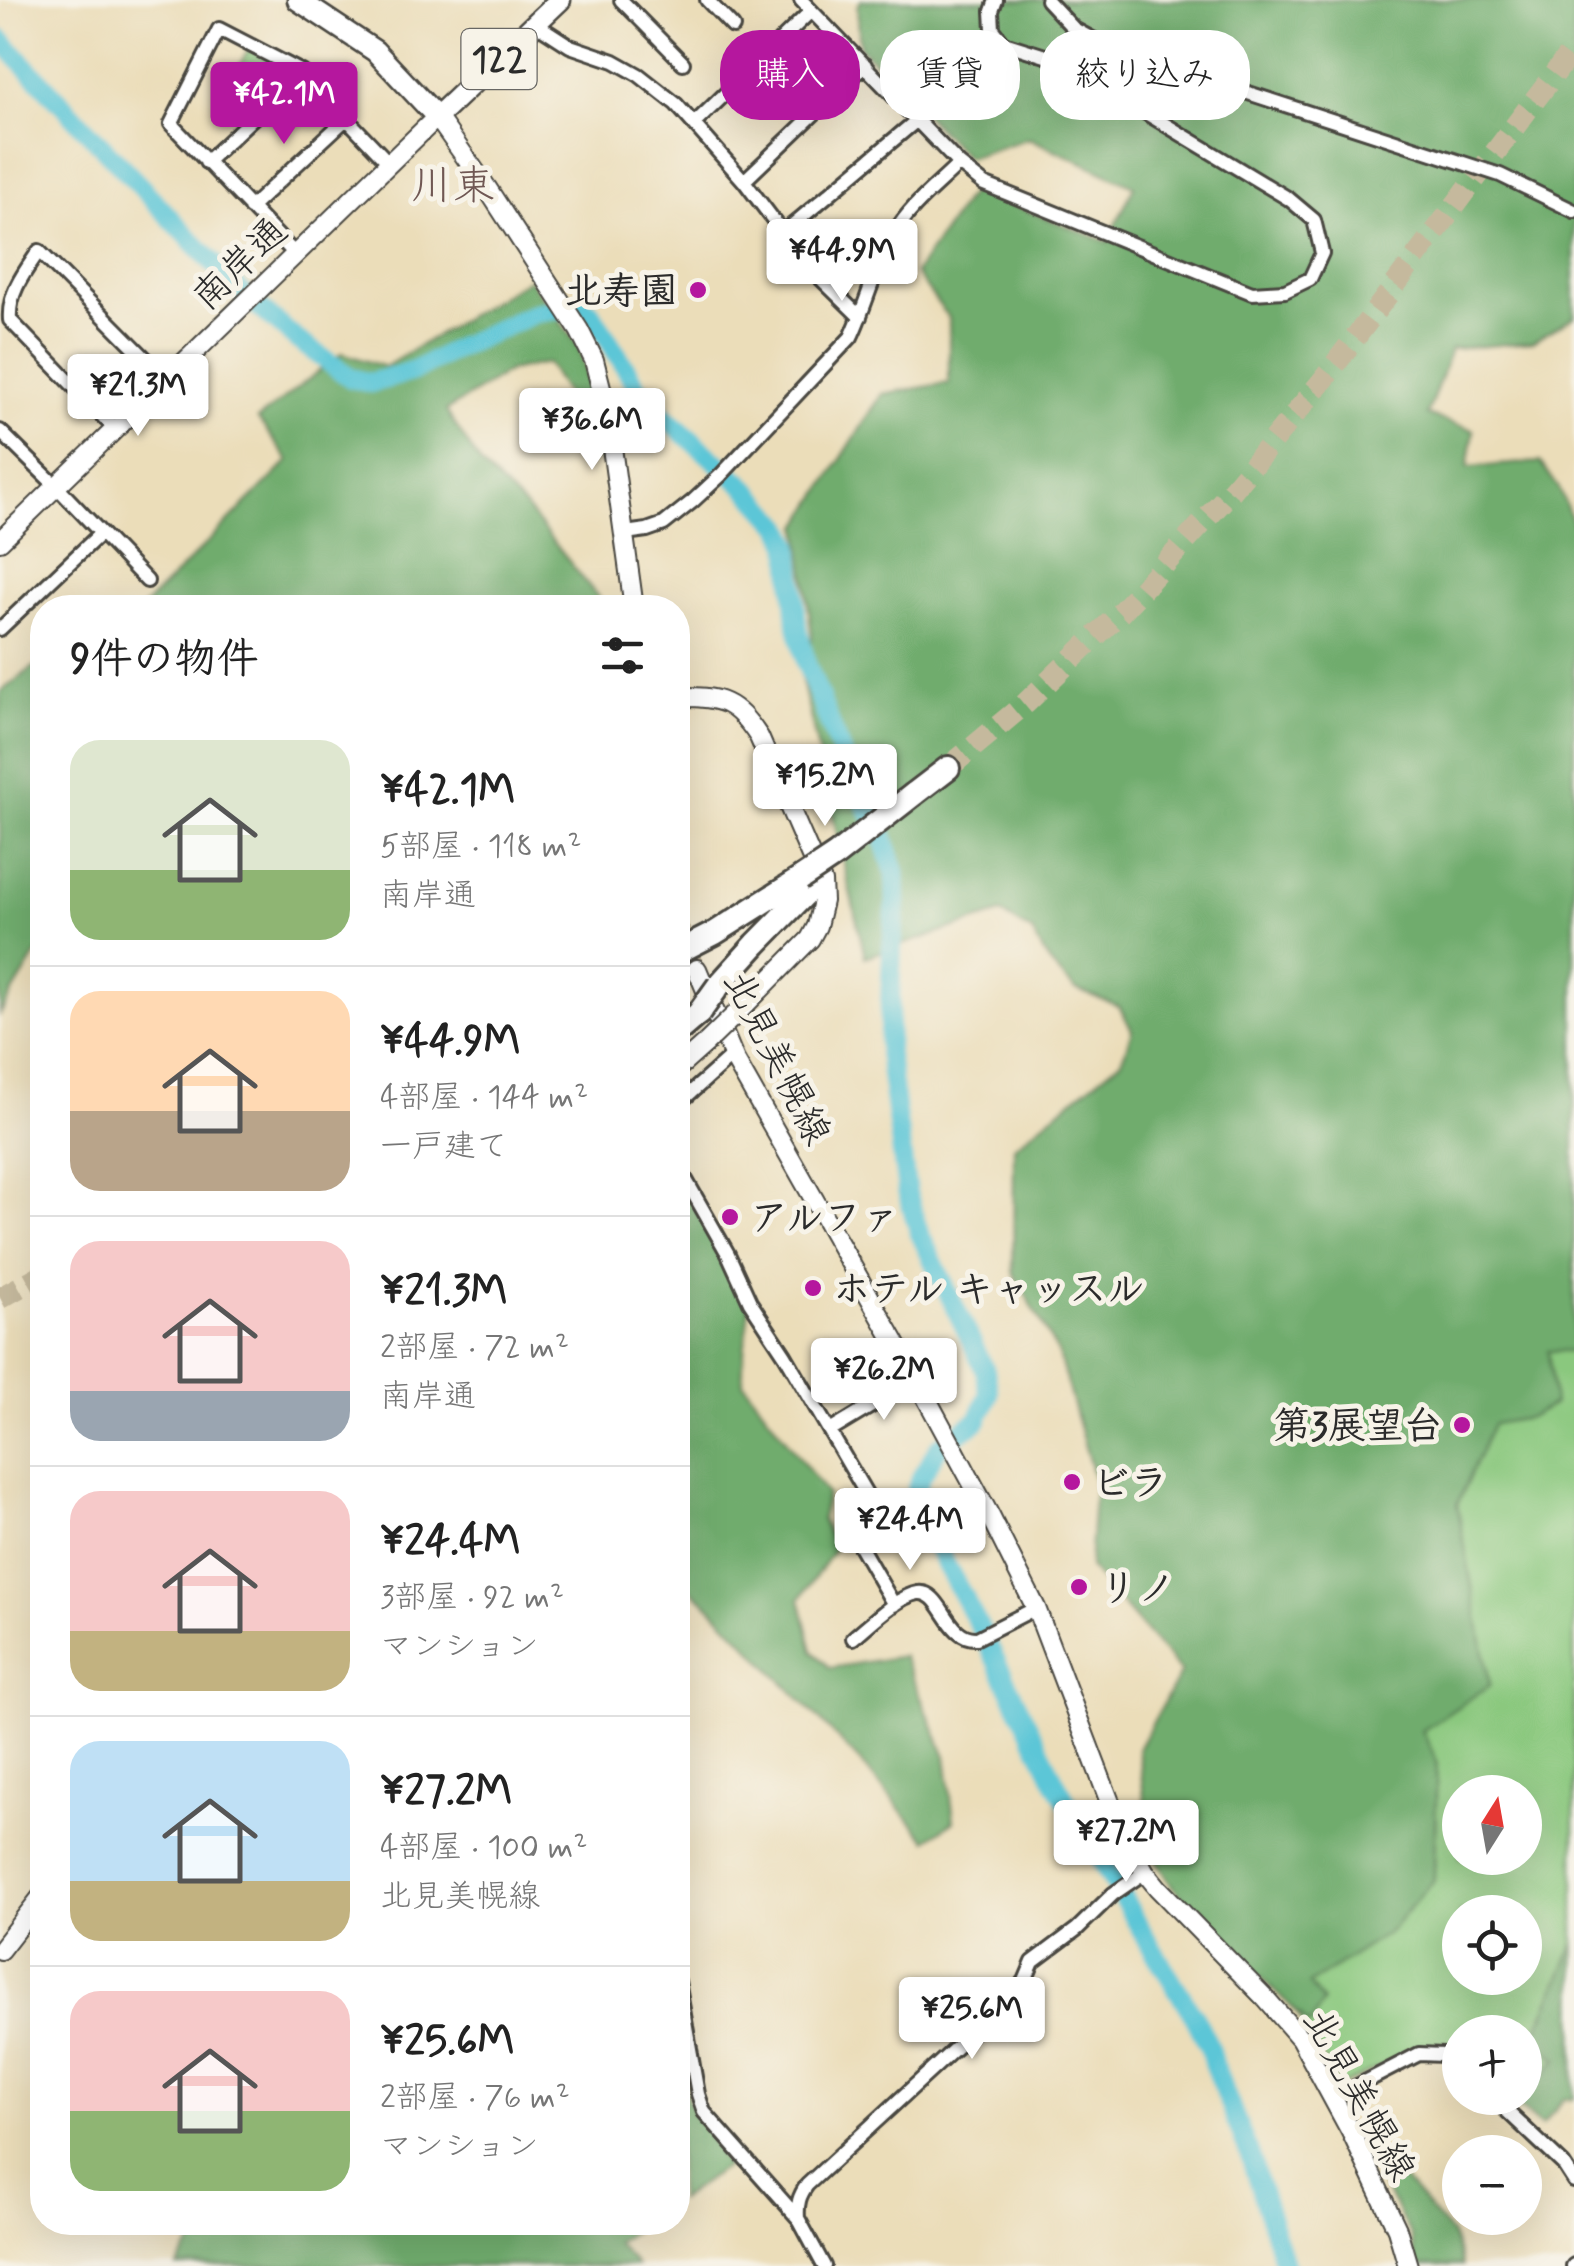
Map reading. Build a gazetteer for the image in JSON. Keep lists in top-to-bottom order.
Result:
{
  "streets": {
    "main road": ["122", "南岸通", "北見美幌線"]
  },
  "crossings": [
    ["122", "南岸通"]
  ],
  "districts": ["川東"],
  "places": [
    "北寿園",
    "アルファ",
    "ホテル キャッスル",
    "第3展望台",
    "ビラ",
    "リノ"
  ],
  "north": "top",
  "page": {
    "chip": ["購入", "賃貸", "絞り込み"],
    "price": [
      "¥42.1M",
      "¥44.9M",
      "¥21.3M",
      "¥36.6M",
      "¥15.2M",
      "¥26.2M",
      "¥24.4M",
      "¥27.2M",
      "¥25.6M"
    ],
    "heading": "9件の物件",
    "list": [
      {
        "name": "¥42.1M",
        "note": "5部屋 · 118 m² · 南岸通"
      },
      {
        "name": "¥44.9M",
        "note": "4部屋 · 144 m² · 一戸建て"
      },
      {
        "name": "¥21.3M",
        "note": "2部屋 · 72 m² · 南岸通"
      },
      {
        "name": "¥24.4M",
        "note": "3部屋 · 92 m² · マンション"
      },
      {
        "name": "¥27.2M",
        "note": "4部屋 · 100 m² · 北見美幌線"
      },
      {
        "name": "¥25.6M",
        "note": "2部屋 · 76 m² · マンション"
      }
    ],
    "map_buttons": ["+", "−"]
  }
}
